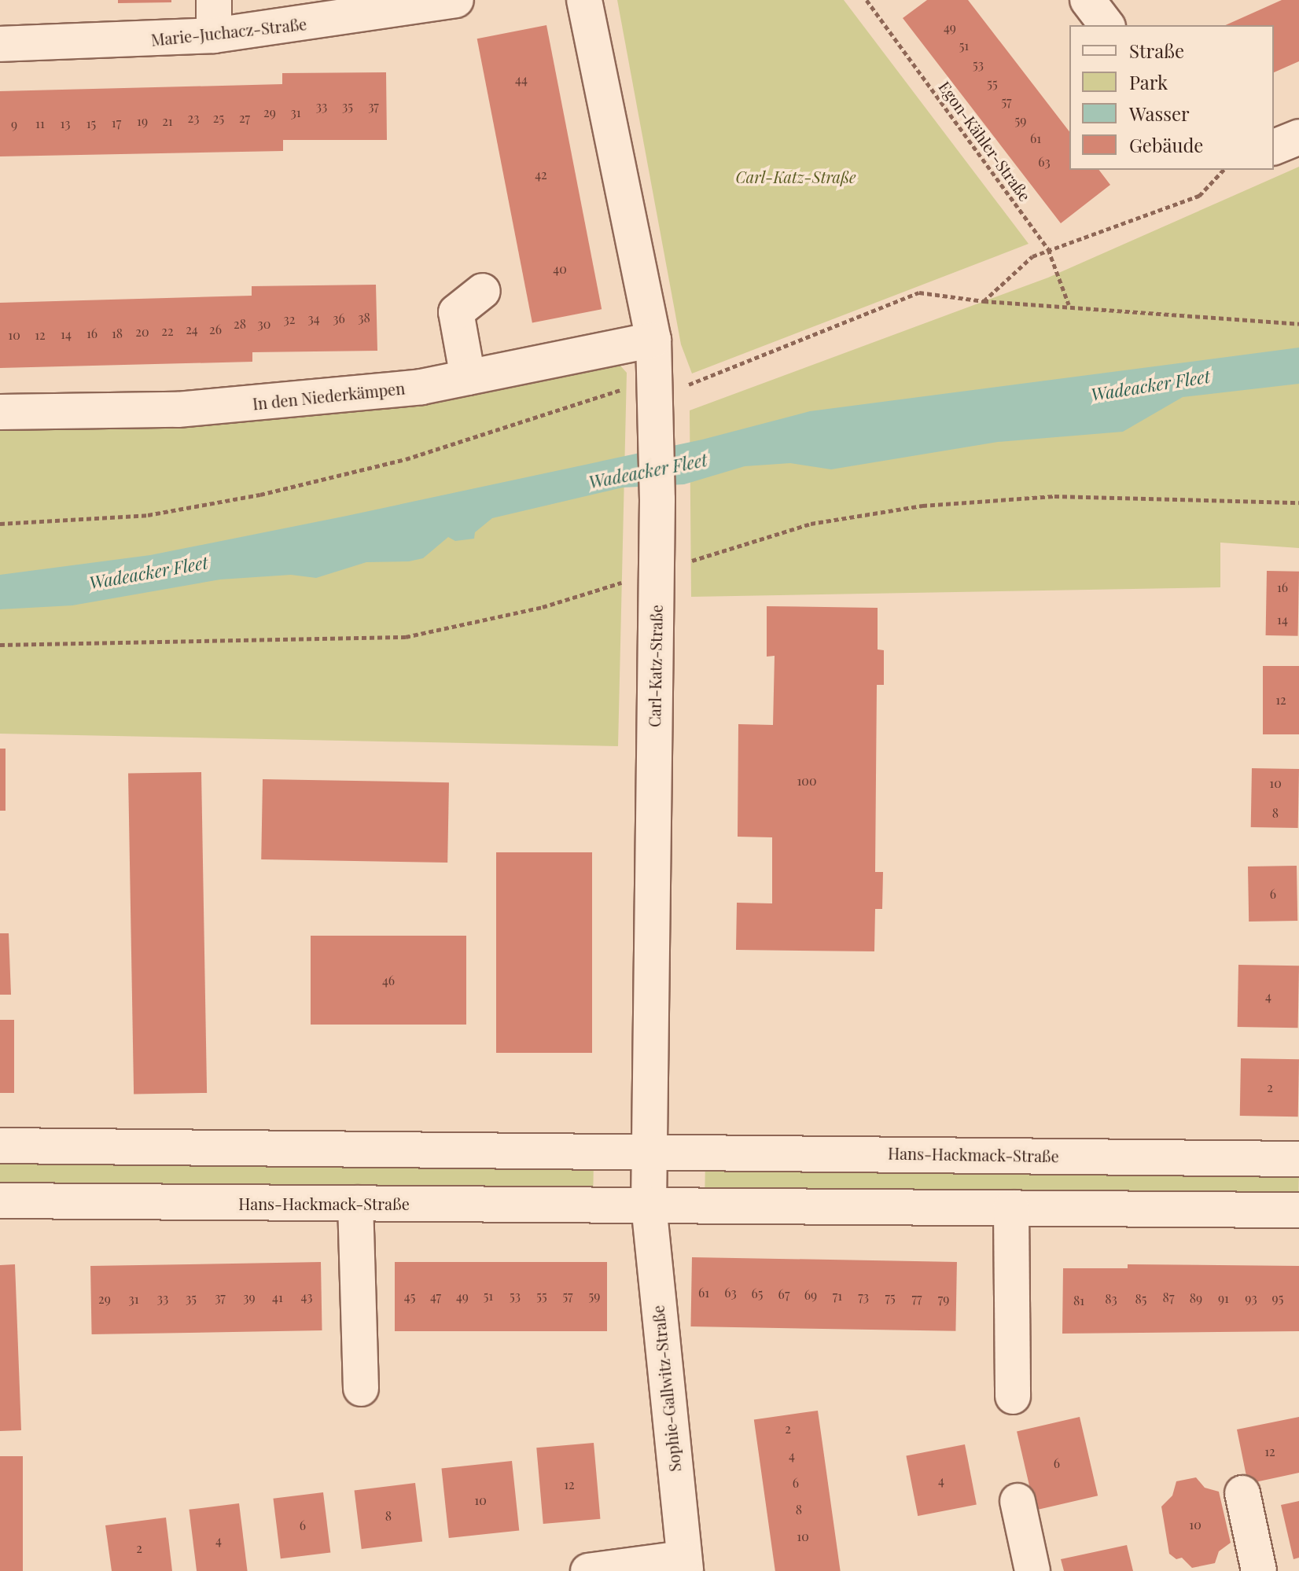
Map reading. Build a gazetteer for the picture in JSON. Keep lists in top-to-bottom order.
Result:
{
  "streets": {
    "street": [
      "Marie-Juchacz-Straße",
      "In den Niederkämpen",
      "Carl-Katz-Straße",
      "Hans-Hackmack-Straße",
      "Sophie-Gallwitz-Straße"
    ],
    "path": ["Egon-Kähler-Straße"]
  },
  "crossings": [
    ["In den Niederkämpen", "Carl-Katz-Straße"],
    ["Carl-Katz-Straße", "Hans-Hackmack-Straße"],
    ["Hans-Hackmack-Straße", "Sophie-Gallwitz-Straße"]
  ],
  "water": ["Wadeacker Fleet"],
  "parks": ["Carl-Katz-Straße"],
  "house_numbers": [
    "49",
    "51",
    "53",
    "44",
    "55",
    "57",
    "33",
    "35",
    "37",
    "29",
    "31",
    "23",
    "25",
    "27",
    "59",
    "19",
    "21",
    "17",
    "11",
    "13",
    "15",
    "9",
    "61",
    "63",
    "42",
    "40",
    "38",
    "34",
    "36",
    "32",
    "28",
    "30",
    "24",
    "26",
    "22",
    "20",
    "16",
    "18",
    "14",
    "10",
    "12",
    "16",
    "14",
    "12",
    "100",
    "10",
    "8",
    "6",
    "46",
    "4",
    "2",
    "61",
    "63",
    "65",
    "67",
    "69",
    "51",
    "53",
    "55",
    "57",
    "59",
    "71",
    "43",
    "45",
    "47",
    "49",
    "73",
    "37",
    "39",
    "41",
    "75",
    "87",
    "33",
    "35",
    "77",
    "89",
    "91",
    "93",
    "95",
    "29",
    "31",
    "79",
    "83",
    "85",
    "81",
    "2",
    "12",
    "4",
    "6",
    "4",
    "6",
    "12",
    "10",
    "8",
    "8",
    "10",
    "6",
    "10",
    "4",
    "2"
  ],
  "legend": [
    "Straße",
    "Park",
    "Wasser",
    "Gebäude"
  ]
}
